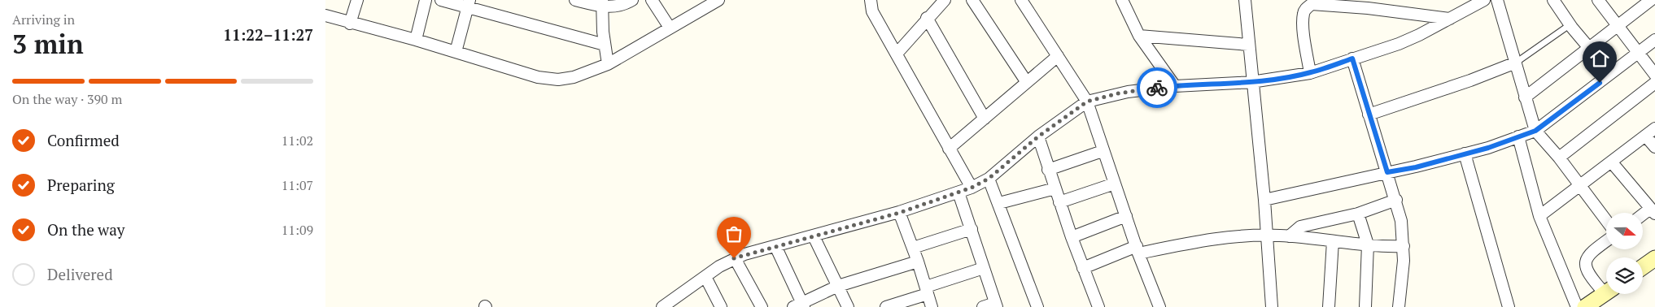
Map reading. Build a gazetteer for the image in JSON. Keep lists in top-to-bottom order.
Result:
{
  "north": "right",
  "page": {
    "heading": ["3 min", "Arriving in", "11:22–11:27"],
    "bar": "On the way · 390 m",
    "list": [
      ["Confirmed", "11:02"],
      ["Preparing", "11:07"],
      ["On the way", "11:09"],
      "Delivered"
    ]
  }
}
